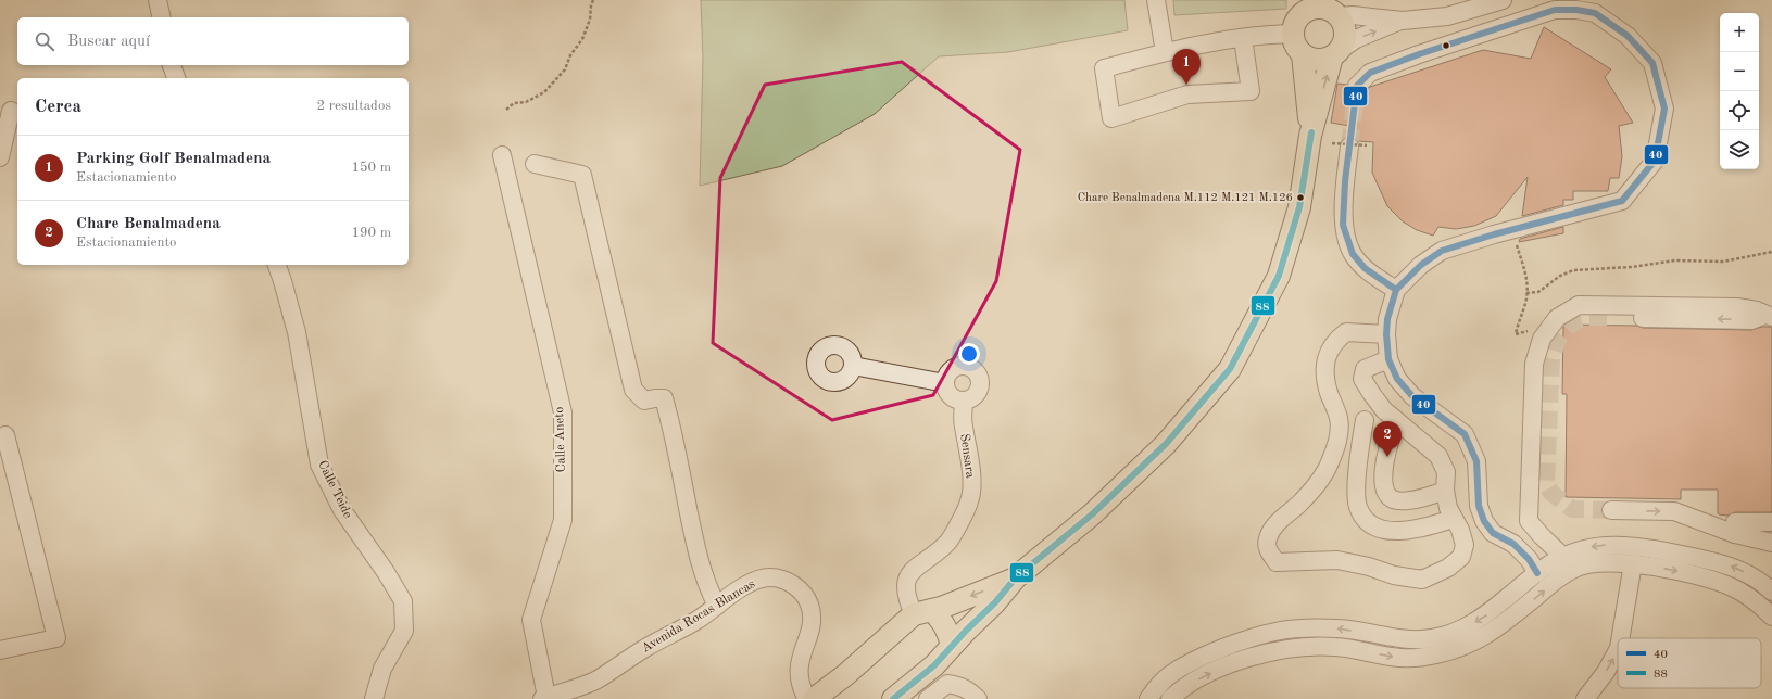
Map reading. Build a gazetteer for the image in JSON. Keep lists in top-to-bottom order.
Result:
{
  "streets": {
    "street": [
      "Calle Aneto",
      "Sensara",
      "Calle Teide",
      "Avenida Rocas Blancas"
    ]
  },
  "crossings": [
    ["Calle Aneto", "Avenida Rocas Blancas"]
  ],
  "places": ["Chare Benalmadena M.112 M.121 M.126"],
  "lines": ["transit line 40", "transit line 88"],
  "legend": ["40", "88"],
  "page": {
    "map_buttons": ["+", "−"],
    "search": "Buscar aquí",
    "pins": ["1", "2"],
    "heading": ["Cerca", "2 resultados"],
    "list": [
      {
        "mark": "1",
        "name": "Parking Golf Benalmadena",
        "note": "Estacionamiento",
        "value": "150 m"
      },
      {
        "mark": "2",
        "name": "Chare Benalmadena",
        "note": "Estacionamiento",
        "value": "190 m"
      }
    ]
  }
}
